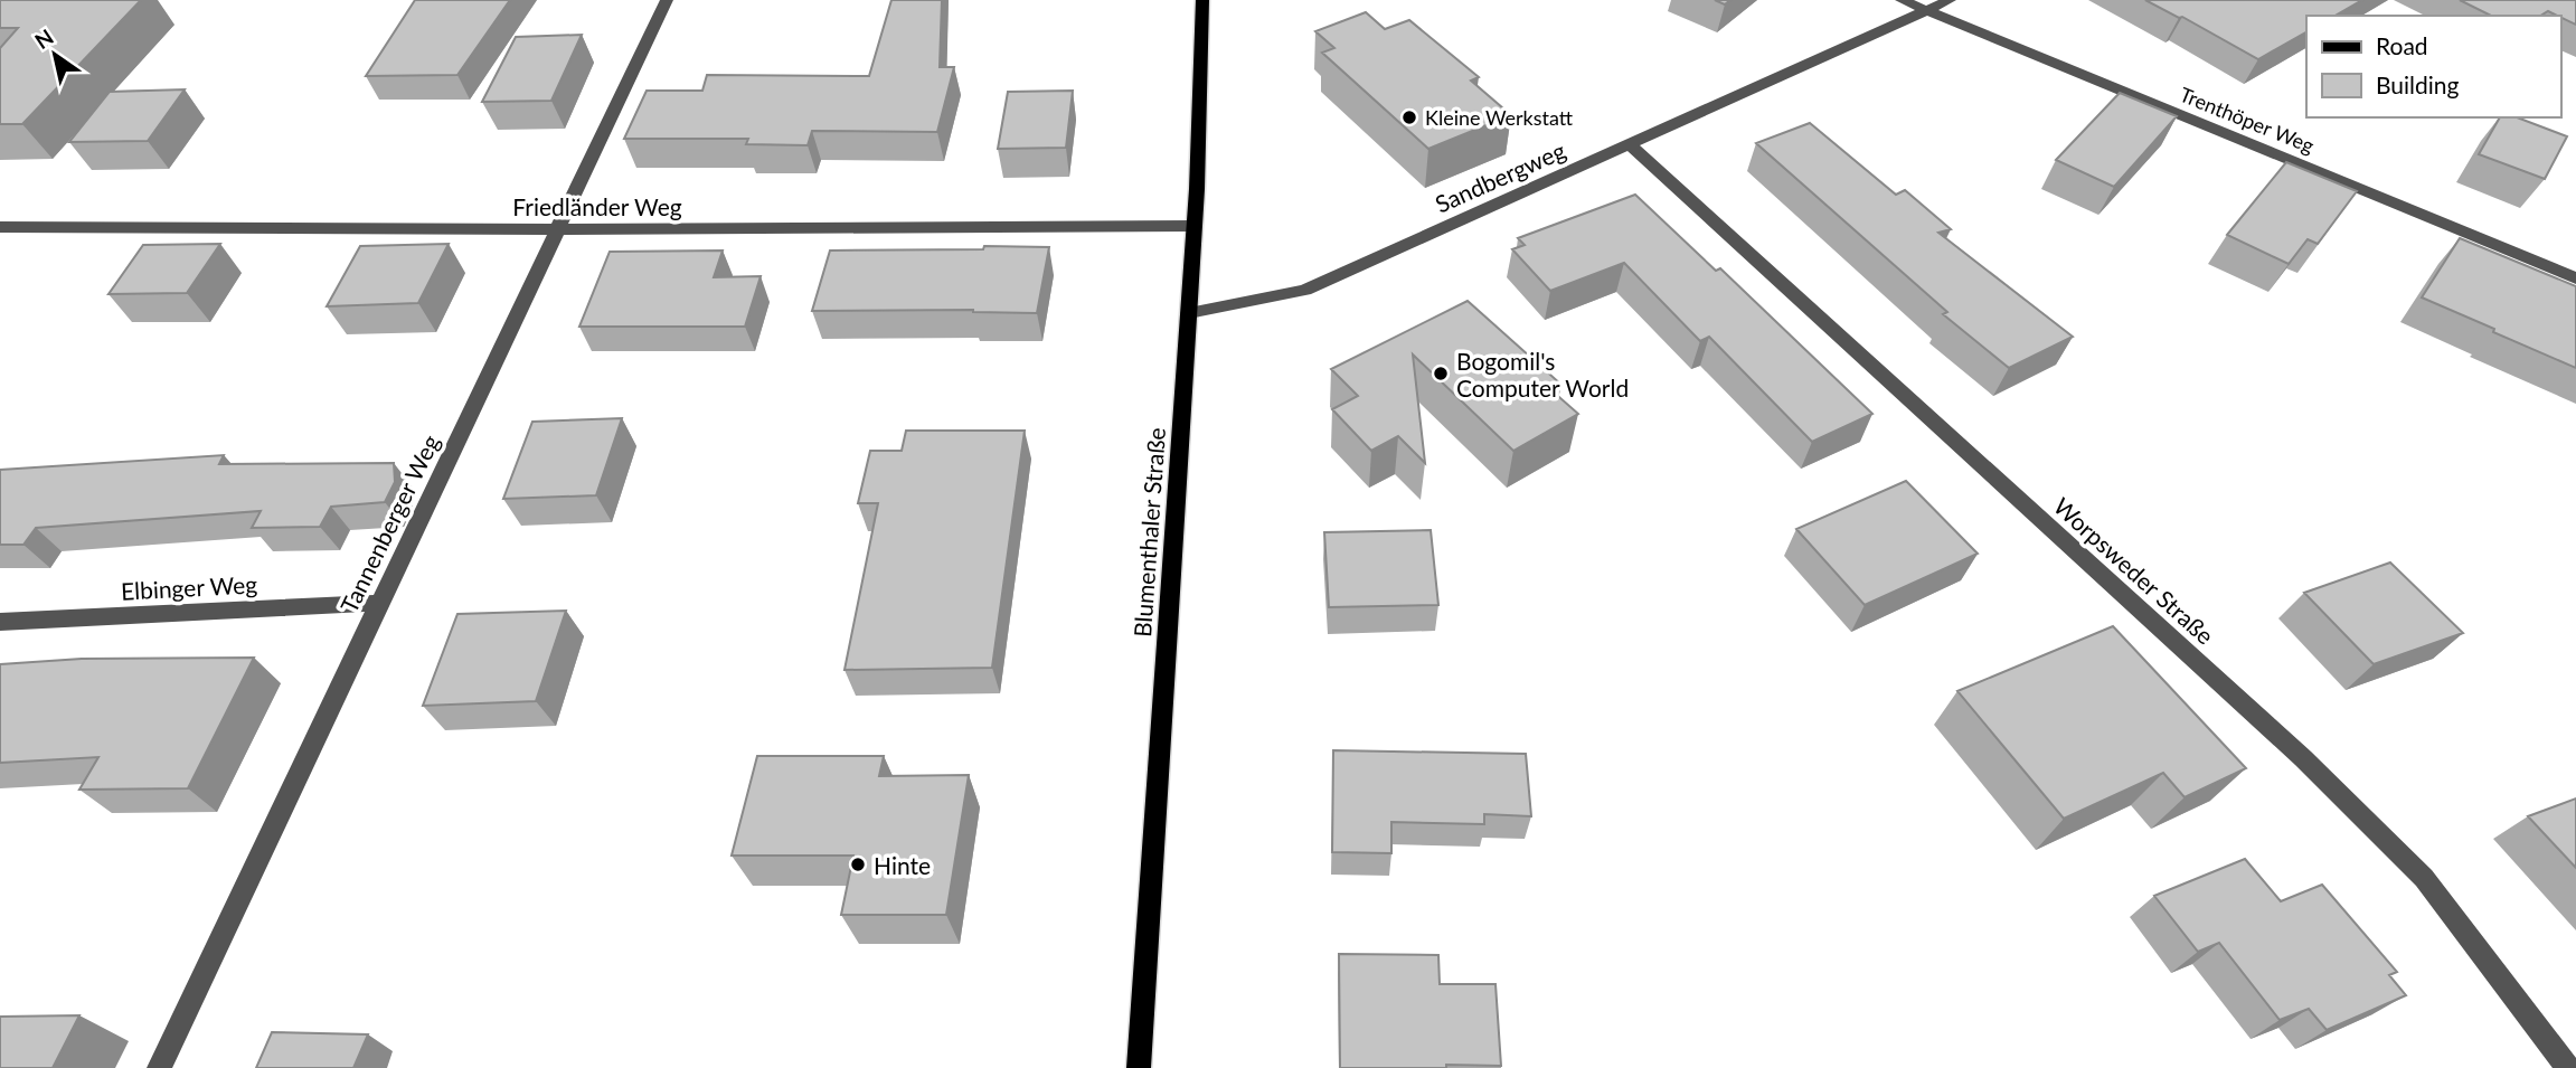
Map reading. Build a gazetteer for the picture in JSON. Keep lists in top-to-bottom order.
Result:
{
  "streets": {
    "main road": ["Blumenthaler Straße"],
    "street": [
      "Trenthöper Weg",
      "Sandbergweg",
      "Friedländer Weg",
      "Tannenberger Weg",
      "Worpsweder Straße",
      "Elbinger Weg"
    ]
  },
  "crossings": [
    ["Trenthöper Weg", "Sandbergweg"],
    ["Sandbergweg", "Blumenthaler Straße"],
    ["Sandbergweg", "Worpsweder Straße"],
    ["Friedländer Weg", "Tannenberger Weg"],
    ["Friedländer Weg", "Blumenthaler Straße"],
    ["Tannenberger Weg", "Elbinger Weg"]
  ],
  "places": ["Kleine Werkstatt", "Bogomil's Computer World", "Hinte"],
  "legend": ["Road", "Building"],
  "north": "top left"
}
